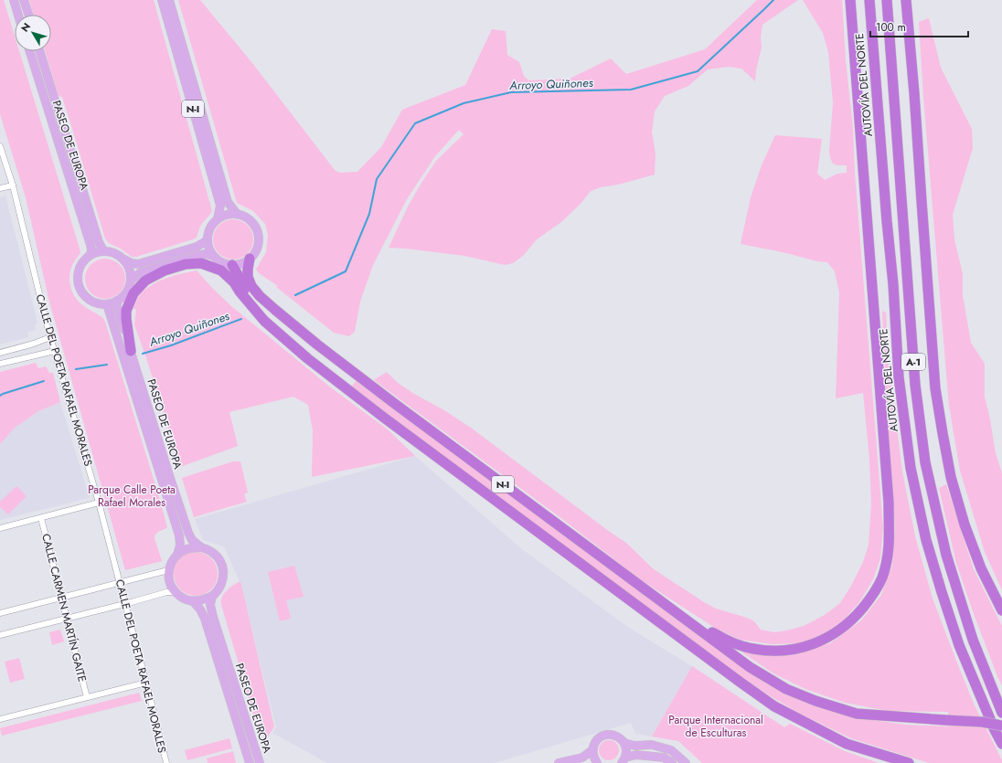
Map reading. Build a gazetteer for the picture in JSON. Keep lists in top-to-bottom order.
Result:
{
  "streets": {
    "highway": ["AUTOVÍA DEL NORTE", "N-I", "A-1"],
    "main road": ["PASEO DE EUROPA"],
    "street": ["CALLE DEL POETA RAFAEL MORALES", "CALLE CARMEN MARTÍN GAITE"]
  },
  "water": ["Arroyo Quiñones"],
  "parks": ["Parque Calle Poeta Rafael Morales", "Parque Internacional de Esculturas"],
  "scale_bar": "100 m",
  "north": "top left"
}
